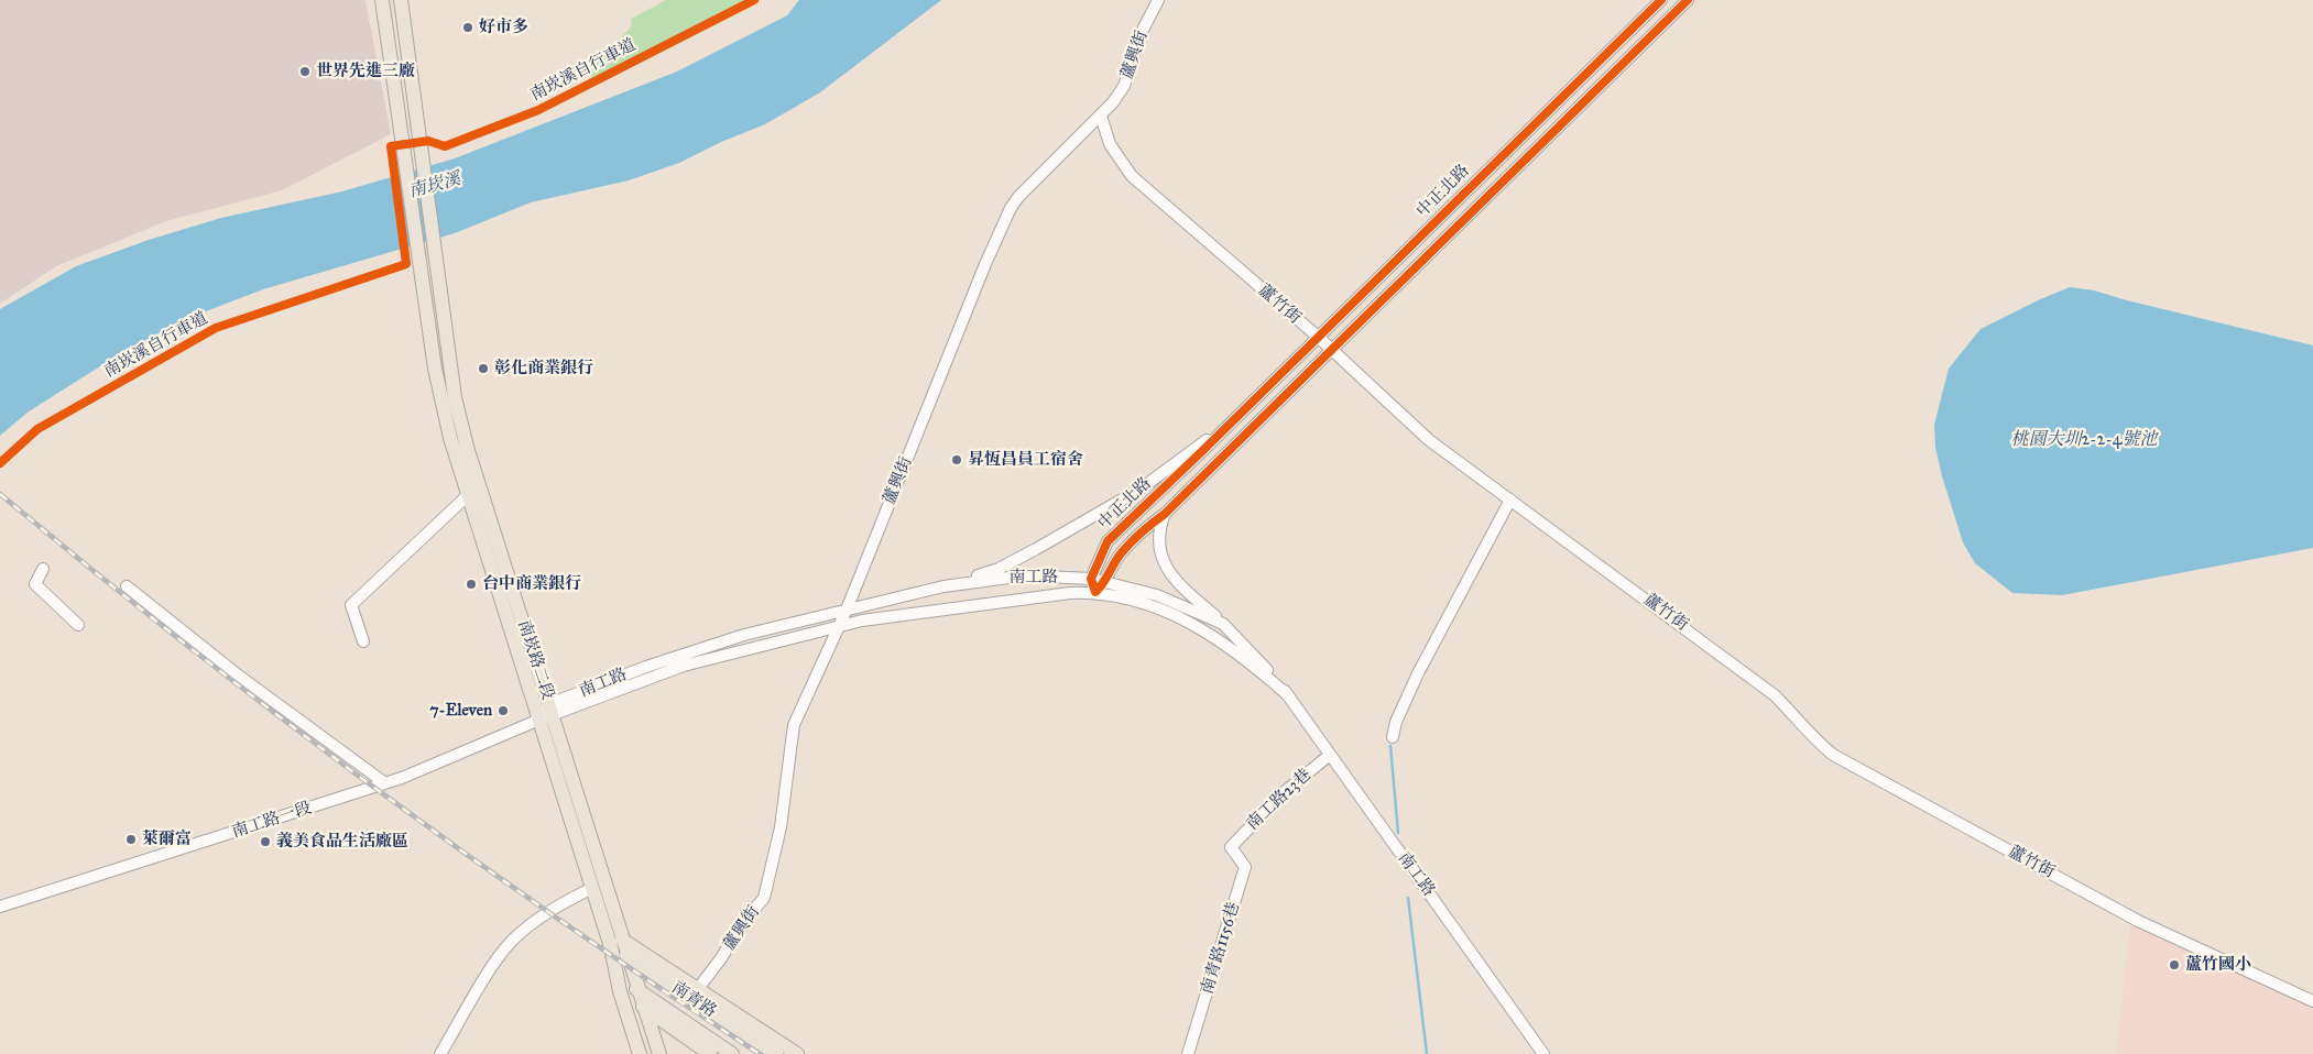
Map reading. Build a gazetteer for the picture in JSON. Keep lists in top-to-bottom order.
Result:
{
  "streets": {
    "main road": ["南崁路二段", "南青路"],
    "street": [
      "蘆興街",
      "中正北路",
      "蘆竹街",
      "南工路",
      "南工路23巷",
      "南工路一段",
      "南青路1156巷"
    ],
    "cycle path": ["南崁溪自行車道"]
  },
  "crossings": [
    ["蘆興街", "蘆竹街"],
    ["蘆興街", "南工路"],
    ["中正北路", "蘆竹街"],
    ["中正北路", "南工路"],
    ["南工路", "南崁路二段"],
    ["南工路", "南工路23巷"],
    ["南工路", "南工路一段"],
    ["南崁路二段", "南工路一段"],
    ["南崁路二段", "南青路"],
    ["南工路23巷", "南青路1156巷"]
  ],
  "water": ["南崁溪", "桃園大圳2-2-4號池"],
  "places": [
    "好市多",
    "世界先進三廠",
    "彰化商業銀行",
    "昇恆昌員工宿舍",
    "台中商業銀行",
    "7-Eleven",
    "萊爾富",
    "義美食品生活廠區",
    "蘆竹國小"
  ]
}
